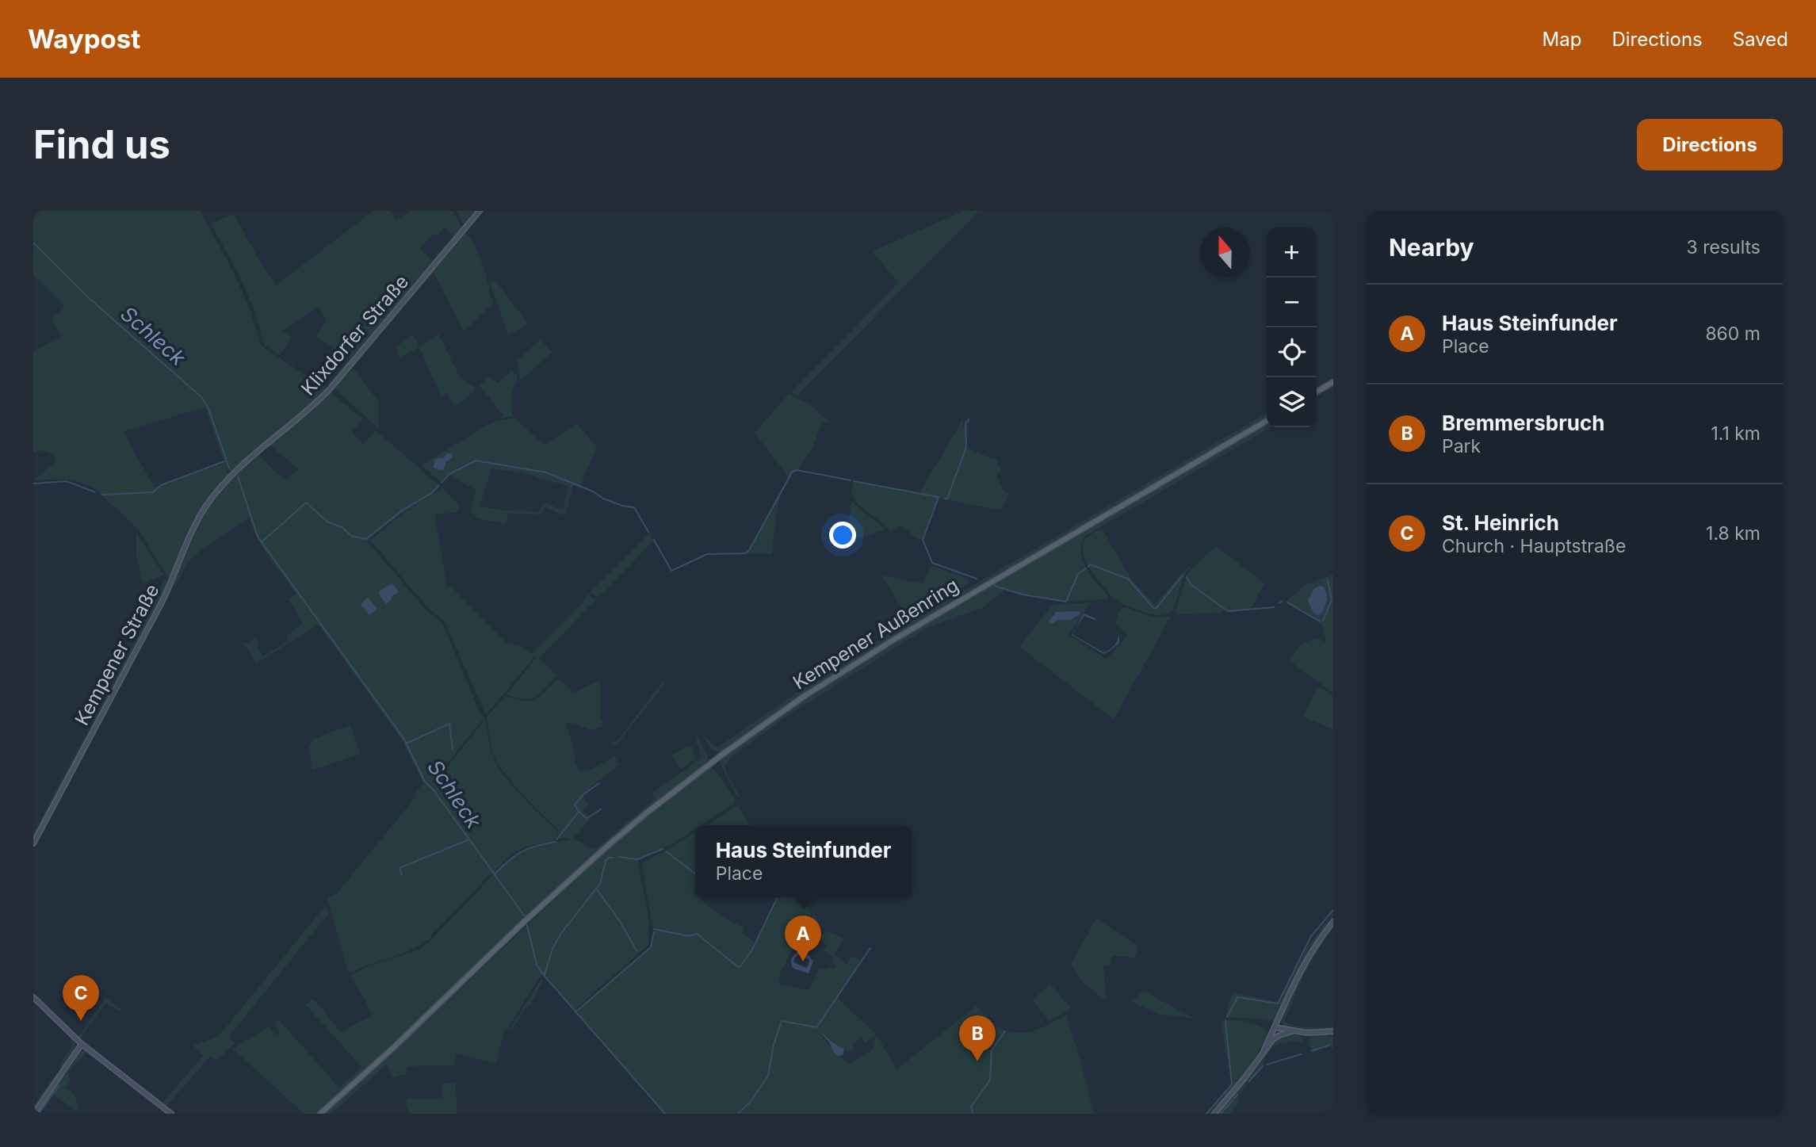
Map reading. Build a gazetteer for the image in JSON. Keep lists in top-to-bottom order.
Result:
{
  "streets": {
    "main road": ["Kempener Außenring"],
    "street": ["Klixdorfer Straße", "Kempener Straße"]
  },
  "crossings": [
    ["Klixdorfer Straße", "Kempener Straße"]
  ],
  "water": ["Schleck"],
  "north": "top",
  "page": {
    "header": "Waypost",
    "nav": ["Map", "Directions", "Saved"],
    "buttons": "Directions",
    "title": "Find us",
    "heading": ["Nearby", "3 results"],
    "map_buttons": ["+", "−"],
    "list": [
      {
        "mark": "A",
        "name": "Haus Steinfunder",
        "note": "Place",
        "value": "860 m"
      },
      {
        "mark": "B",
        "name": "Bremmersbruch",
        "note": "Park",
        "value": "1.1 km"
      },
      {
        "mark": "C",
        "name": "St. Heinrich",
        "note": "Church · Hauptstraße",
        "value": "1.8 km"
      }
    ],
    "popup": ["Haus Steinfunder", "Place"],
    "pins": ["A", "C", "B"]
  }
}
